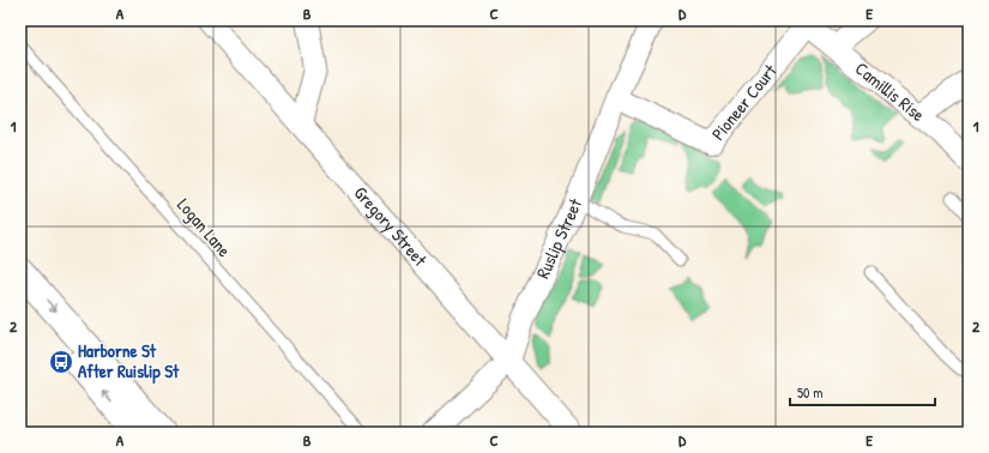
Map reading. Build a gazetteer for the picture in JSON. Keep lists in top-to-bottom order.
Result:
{
  "streets": {
    "street": [
      "Camillis Rise",
      "Pioneer Court",
      "Gregory Street",
      "Ruslip Street"
    ],
    "lane": ["Logan Lane"]
  },
  "crossings": [
    ["Camillis Rise", "Pioneer Court"],
    ["Pioneer Court", "Ruslip Street"],
    ["Gregory Street", "Ruslip Street"]
  ],
  "places": {
    "bus stop": ["Harborne St After Ruislip St"]
  },
  "scale_bar": "50 m",
  "grid": {
    "columns": [
      "A",
      "B",
      "C",
      "D",
      "E"
    ],
    "rows": ["1", "2"]
  }
}
